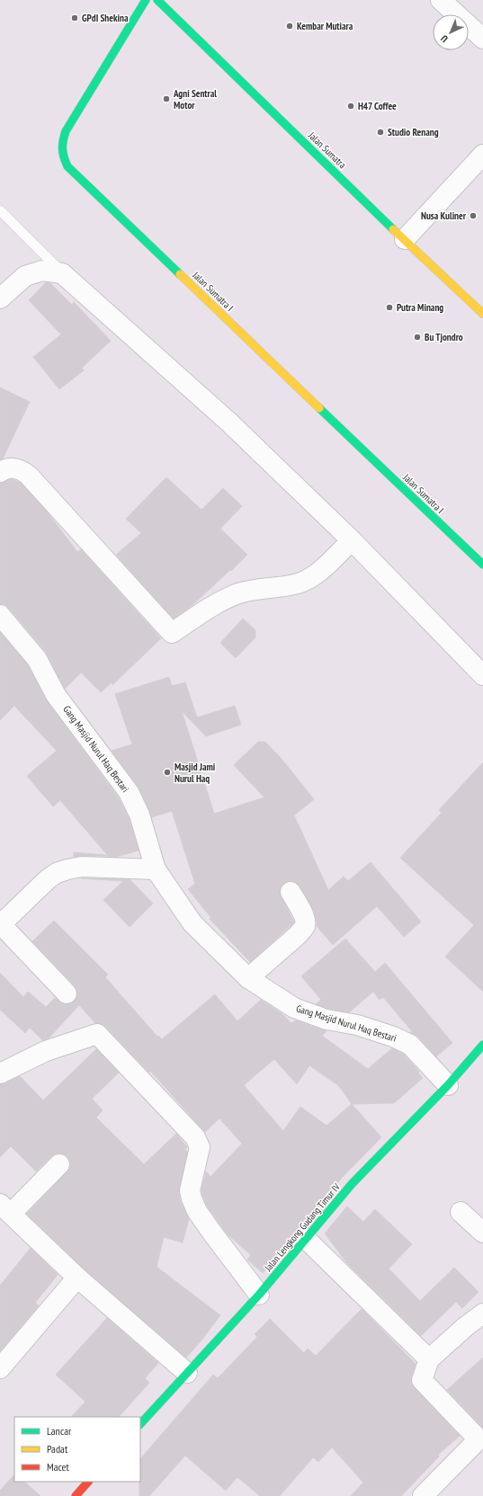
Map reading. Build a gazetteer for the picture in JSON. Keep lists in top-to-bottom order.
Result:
{
  "streets": {
    "street": [
      "Jalan Sumatra",
      "Jalan Sumatra I",
      "Gang Masjid Nurul Haq Bestari",
      "Jalan Lengkong Gudang Timur IV"
    ]
  },
  "crossings": [
    ["Gang Masjid Nurul Haq Bestari", "Jalan Lengkong Gudang Timur IV"]
  ],
  "places": [
    "GPdI Shekina",
    "Kembar Mutiara",
    "Agni Sentral Motor",
    "H47 Coffee",
    "Studio Renang",
    "Nusa Kuliner",
    "Putra Minang",
    "Bu Tjondro",
    "Masjid Jami Nurul Haq"
  ],
  "legend": ["Lancar", "Padat", "Macet"],
  "north": "bottom left"
}
